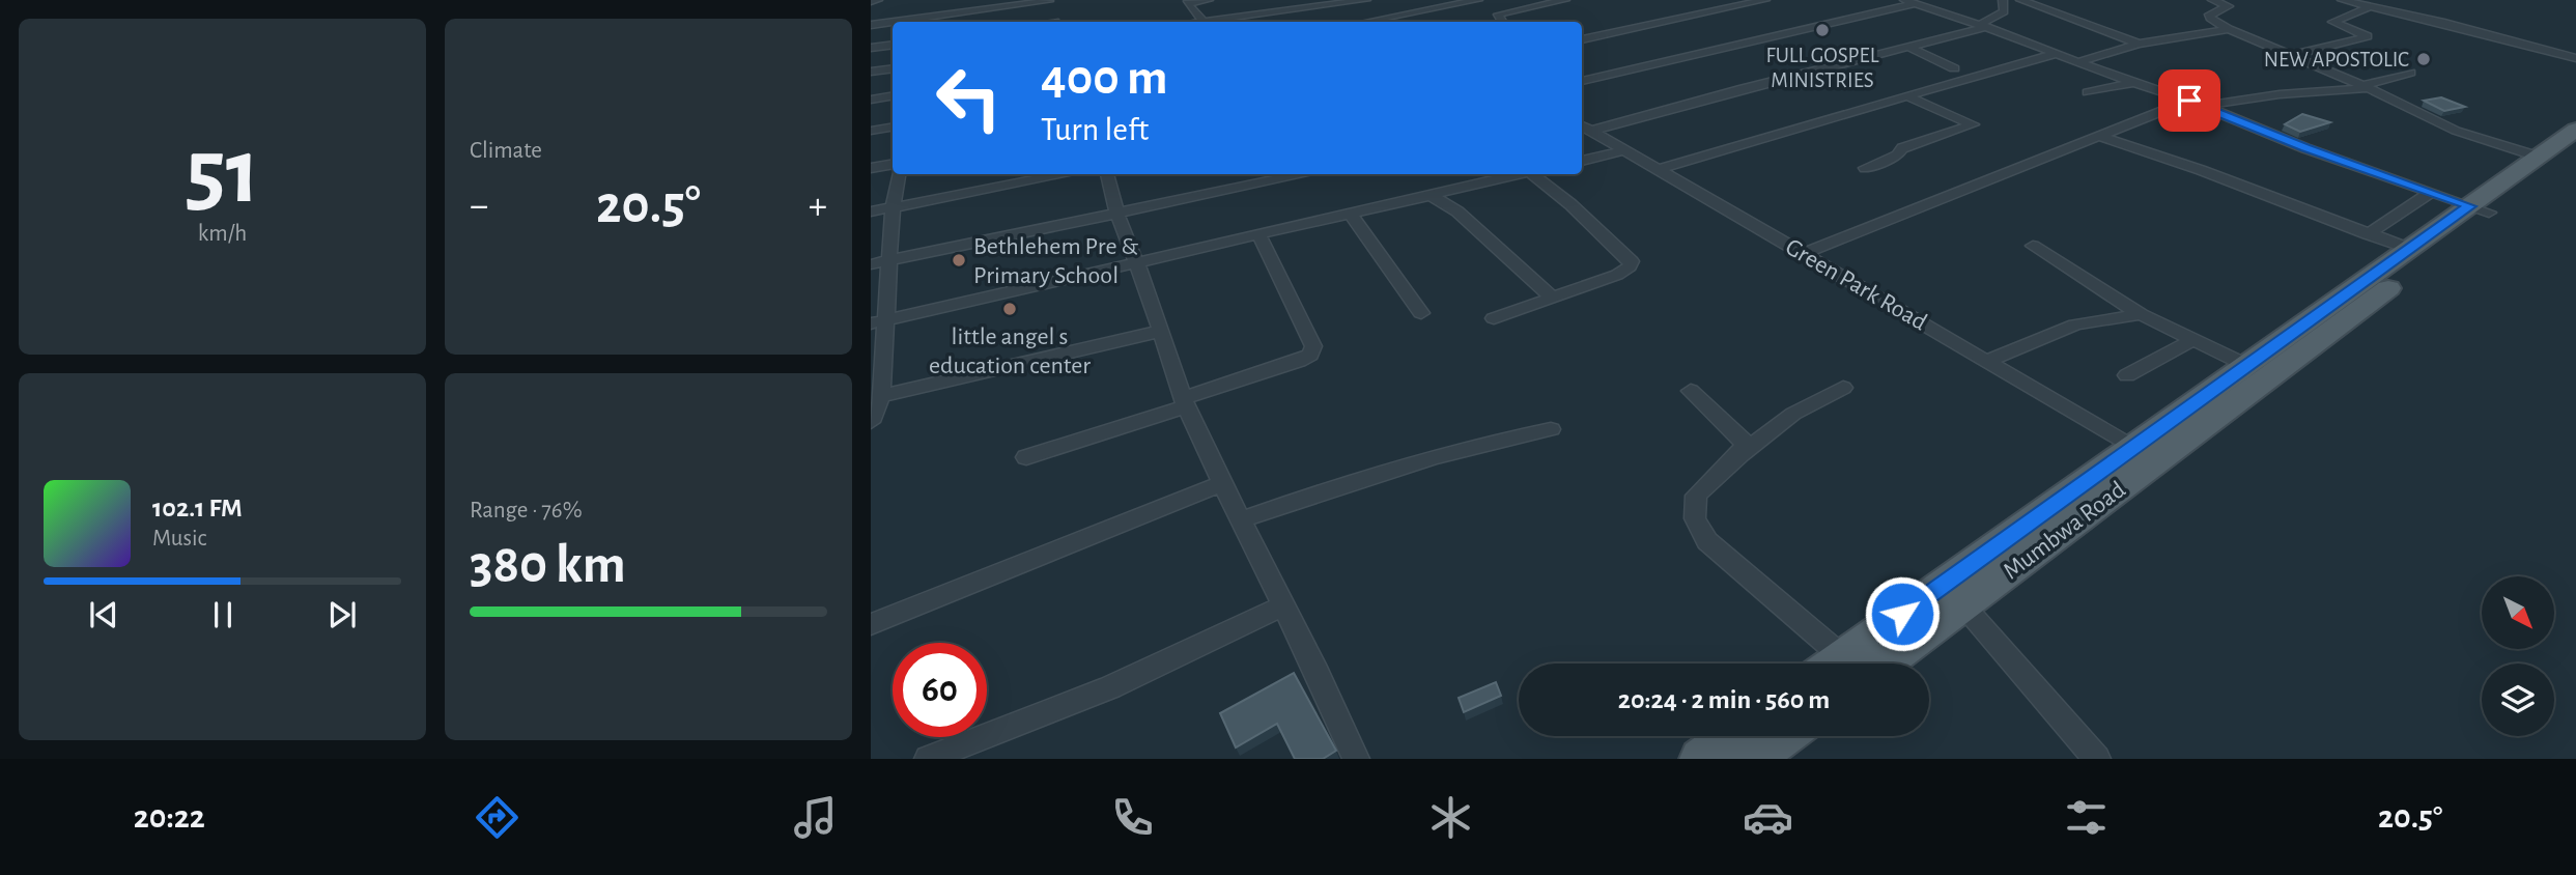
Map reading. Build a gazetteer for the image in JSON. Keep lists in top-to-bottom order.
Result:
{
  "streets": {
    "main road": ["Mumbwa Road"],
    "street": ["Green Park Road"]
  },
  "crossings": [
    ["Green Park Road", "Mumbwa Road"]
  ],
  "places": [
    "FULL GOSPEL MINISTRIES",
    "NEW APOSTOLIC",
    "Bethlehem Pre & Primary School",
    "little angel s education center"
  ],
  "north": "bottom right",
  "page": {
    "tile": [
      ["51", "km/h"],
      "Climate",
      ["Range · 76%", "380 km"]
    ],
    "turn": ["400 m", "Turn left"],
    "heat": ["−", "20.5°", "+"],
    "song": ["102.1 FM", "Music"],
    "limit": "60",
    "trip": "20:24 · 2 min · 560 m",
    "tabs": ["20:22", "20.5°"]
  }
}
